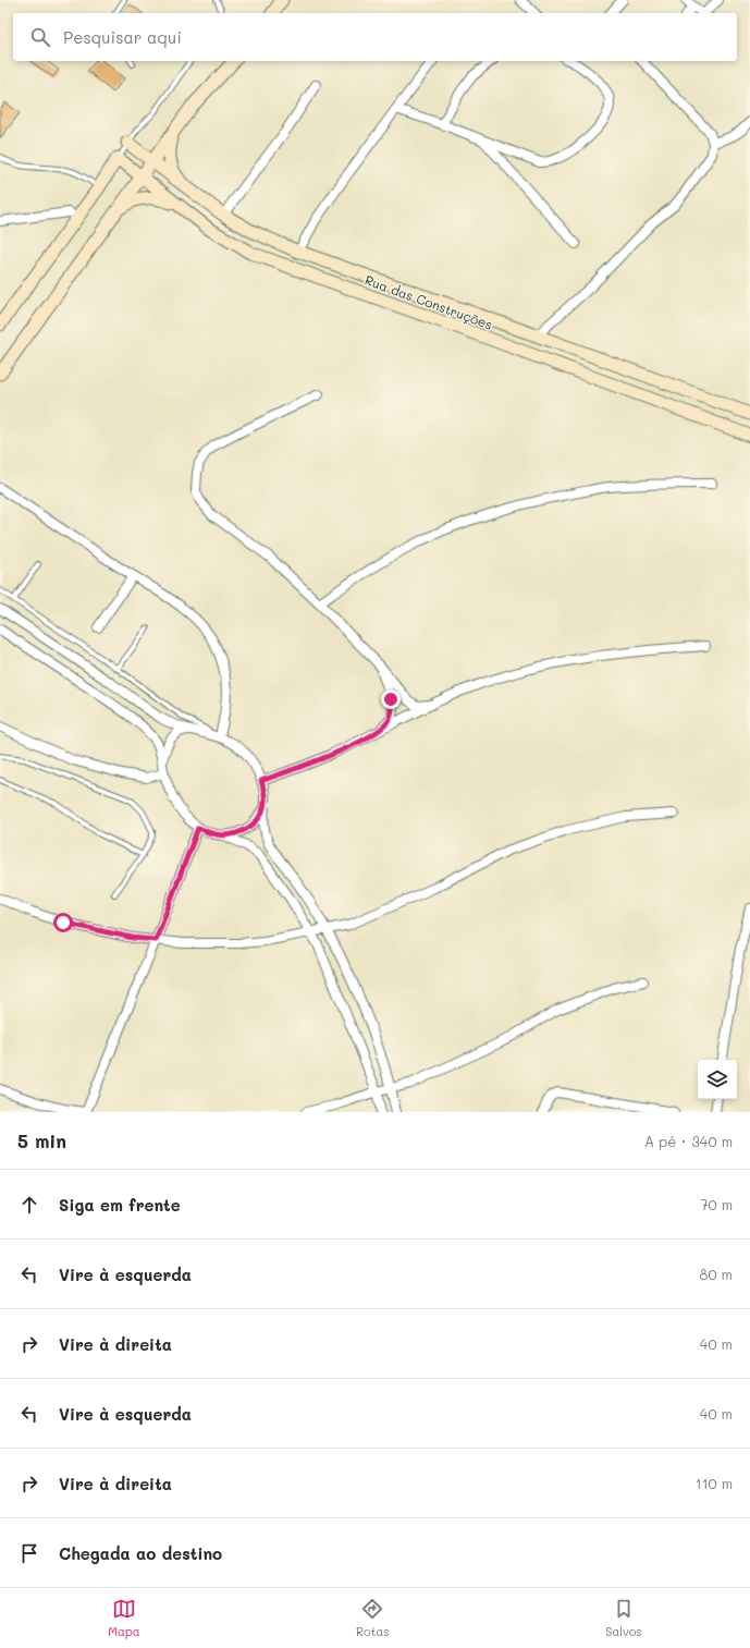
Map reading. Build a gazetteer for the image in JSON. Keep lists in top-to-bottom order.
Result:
{
  "streets": {
    "street": ["Rua das Construções"]
  },
  "page": {
    "search": "Pesquisar aqui",
    "heading": ["5 min", "A pé · 340 m"],
    "list": [
      ["Siga em frente", "70 m"],
      ["Vire à esquerda", "80 m"],
      ["Vire à direita", "40 m"],
      ["Vire à esquerda", "40 m"],
      ["Vire à direita", "110 m"],
      "Chegada ao destino"
    ],
    "nav": ["Mapa", "Rotas", "Salvos"]
  }
}
